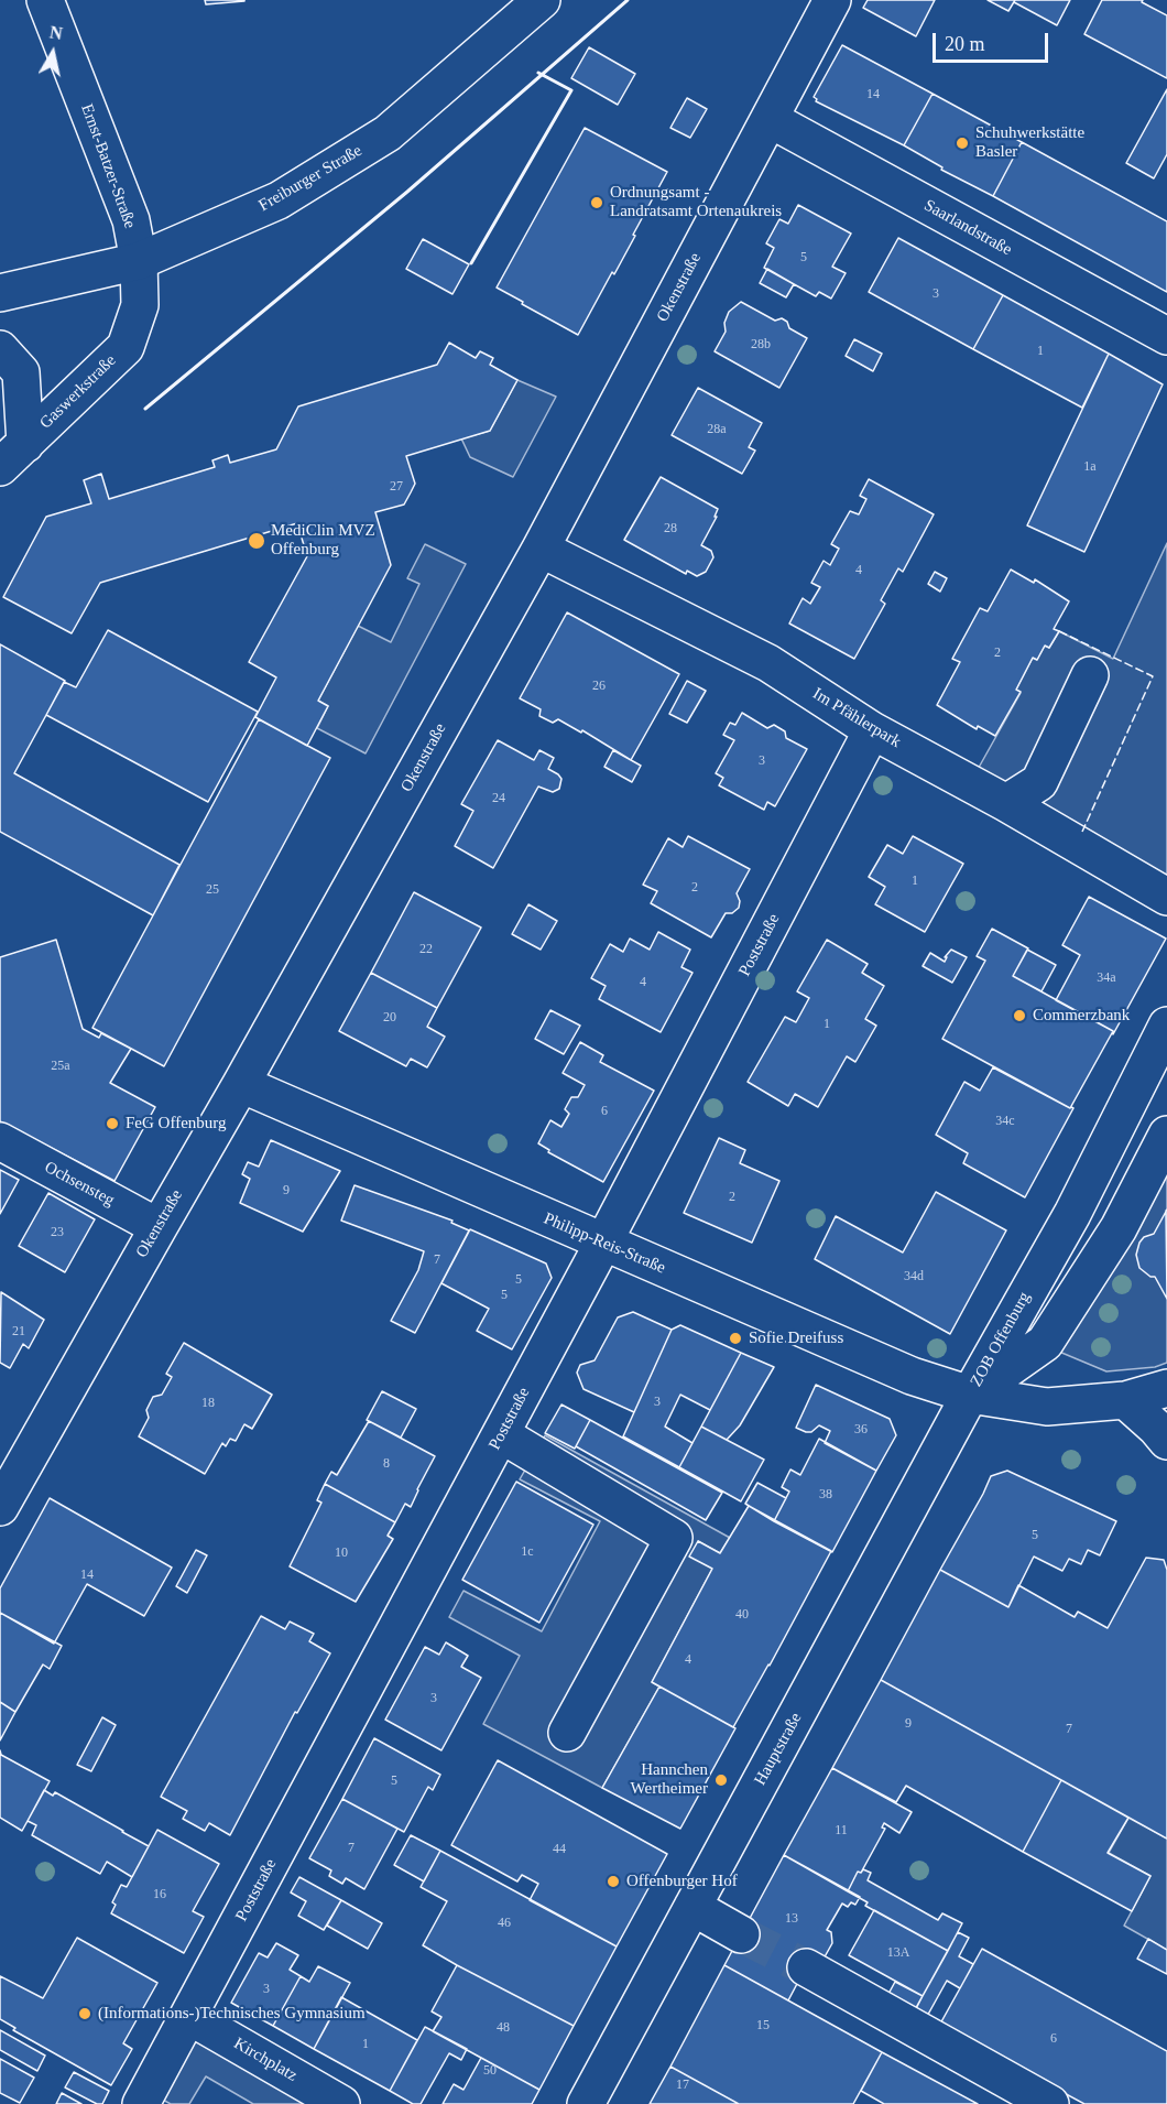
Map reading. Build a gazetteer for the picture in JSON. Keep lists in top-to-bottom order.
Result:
{
  "streets": {
    "street": [
      "Ernst-Batzer-Straße",
      "Freiburger Straße",
      "Saarlandstraße",
      "Okenstraße",
      "Gaswerkstraße",
      "Im Pfählerpark",
      "Poststraße",
      "Ochsensteg",
      "Philipp-Reis-Straße",
      "ZOB Offenburg",
      "Hauptstraße",
      "Kirchplatz"
    ]
  },
  "crossings": [
    ["Ernst-Batzer-Straße", "Freiburger Straße"],
    ["Ernst-Batzer-Straße", "Gaswerkstraße"],
    ["Freiburger Straße", "Gaswerkstraße"],
    ["Saarlandstraße", "Okenstraße"],
    ["Okenstraße", "Im Pfählerpark"],
    ["Okenstraße", "Ochsensteg"],
    ["Okenstraße", "Philipp-Reis-Straße"],
    ["Im Pfählerpark", "Poststraße"],
    ["Poststraße", "Philipp-Reis-Straße"],
    ["Poststraße", "Kirchplatz"],
    ["Philipp-Reis-Straße", "ZOB Offenburg"],
    ["Philipp-Reis-Straße", "Hauptstraße"],
    ["ZOB Offenburg", "Hauptstraße"]
  ],
  "places": [
    "Schuhwerkstätte Basler",
    "Ordnungsamt - Landratsamt Ortenaukreis",
    "MediClin MVZ Offenburg",
    "Commerzbank",
    "FeG Offenburg",
    "Sofie Dreifuss",
    "Hannchen Wertheimer",
    "Offenburger Hof",
    "(Informations-)Technisches Gymnasium"
  ],
  "house_numbers": [
    "14",
    "5",
    "3",
    "28b",
    "1",
    "28a",
    "1a",
    "27",
    "28",
    "4",
    "2",
    "26",
    "3",
    "24",
    "1",
    "2",
    "25",
    "22",
    "34a",
    "4",
    "20",
    "1",
    "25a",
    "6",
    "34c",
    "9",
    "2",
    "23",
    "7",
    "34d",
    "5",
    "5",
    "21",
    "3",
    "18",
    "36",
    "8",
    "38",
    "5",
    "1c",
    "10",
    "14",
    "40",
    "4",
    "3",
    "9",
    "7",
    "5",
    "11",
    "7",
    "44",
    "16",
    "13",
    "46",
    "13A",
    "3",
    "15",
    "48",
    "6",
    "1",
    "50",
    "17"
  ],
  "scale_bar": "20 m",
  "north": "top"
}
